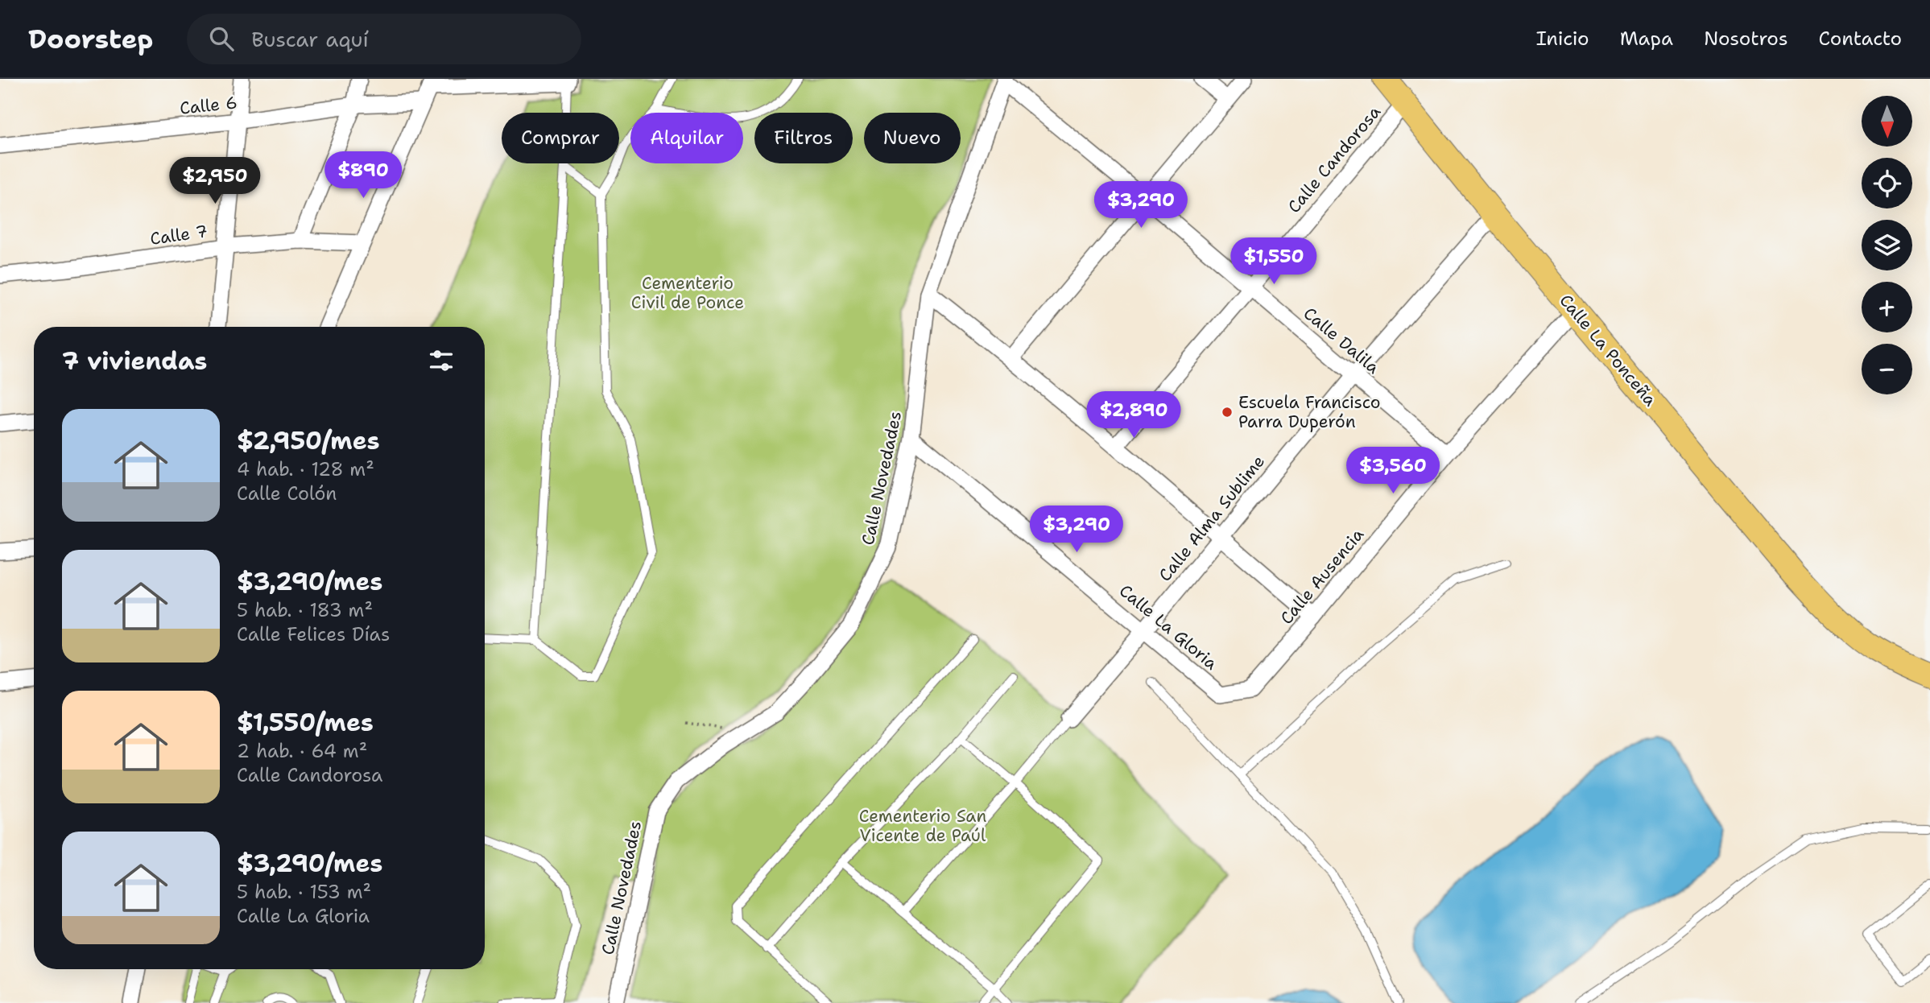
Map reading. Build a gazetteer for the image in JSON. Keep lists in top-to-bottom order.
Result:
{
  "streets": {
    "main road": ["Calle La Ponceña"],
    "street": [
      "Calle 6",
      "Calle Candorosa",
      "Calle 7",
      "Calle Dalila",
      "Calle Novedades",
      "Calle Alma Sublime",
      "Calle Ausencia",
      "Calle La Gloria"
    ]
  },
  "crossings": [
    ["Calle Candorosa", "Calle Dalila"],
    ["Calle Candorosa", "Calle La Ponceña"],
    ["Calle Dalila", "Calle Novedades"],
    ["Calle Dalila", "Calle Alma Sublime"],
    ["Calle Dalila", "Calle Ausencia"],
    ["Calle La Ponceña", "Calle Alma Sublime"],
    ["Calle La Ponceña", "Calle Ausencia"],
    ["Calle Novedades", "Calle La Gloria"],
    ["Calle Alma Sublime", "Calle La Gloria"],
    ["Calle Ausencia", "Calle La Gloria"]
  ],
  "parks": ["Cementerio Civil de Ponce", "Cementerio San Vicente de Paúl"],
  "places": ["Escuela Francisco Parra Duperón"],
  "north": "bottom",
  "page": {
    "header": "Doorstep",
    "search": "Buscar aquí",
    "nav": [
      "Inicio",
      "Mapa",
      "Nosotros",
      "Contacto"
    ],
    "map_buttons": ["+", "−"],
    "chip": [
      "Comprar",
      "Alquilar",
      "Filtros",
      "Nuevo"
    ],
    "price": [
      "$890",
      "$2,950",
      "$3,290",
      "$1,550",
      "$2,890",
      "$3,560",
      "$3,290"
    ],
    "heading": "7 viviendas",
    "list": [
      {
        "name": "$2,950/mes",
        "note": "4 hab. · 128 m² · Calle Colón"
      },
      {
        "name": "$3,290/mes",
        "note": "5 hab. · 183 m² · Calle Felices Días"
      },
      {
        "name": "$1,550/mes",
        "note": "2 hab. · 64 m² · Calle Candorosa"
      },
      {
        "name": "$3,290/mes",
        "note": "5 hab. · 153 m² · Calle La Gloria"
      }
    ]
  }
}
